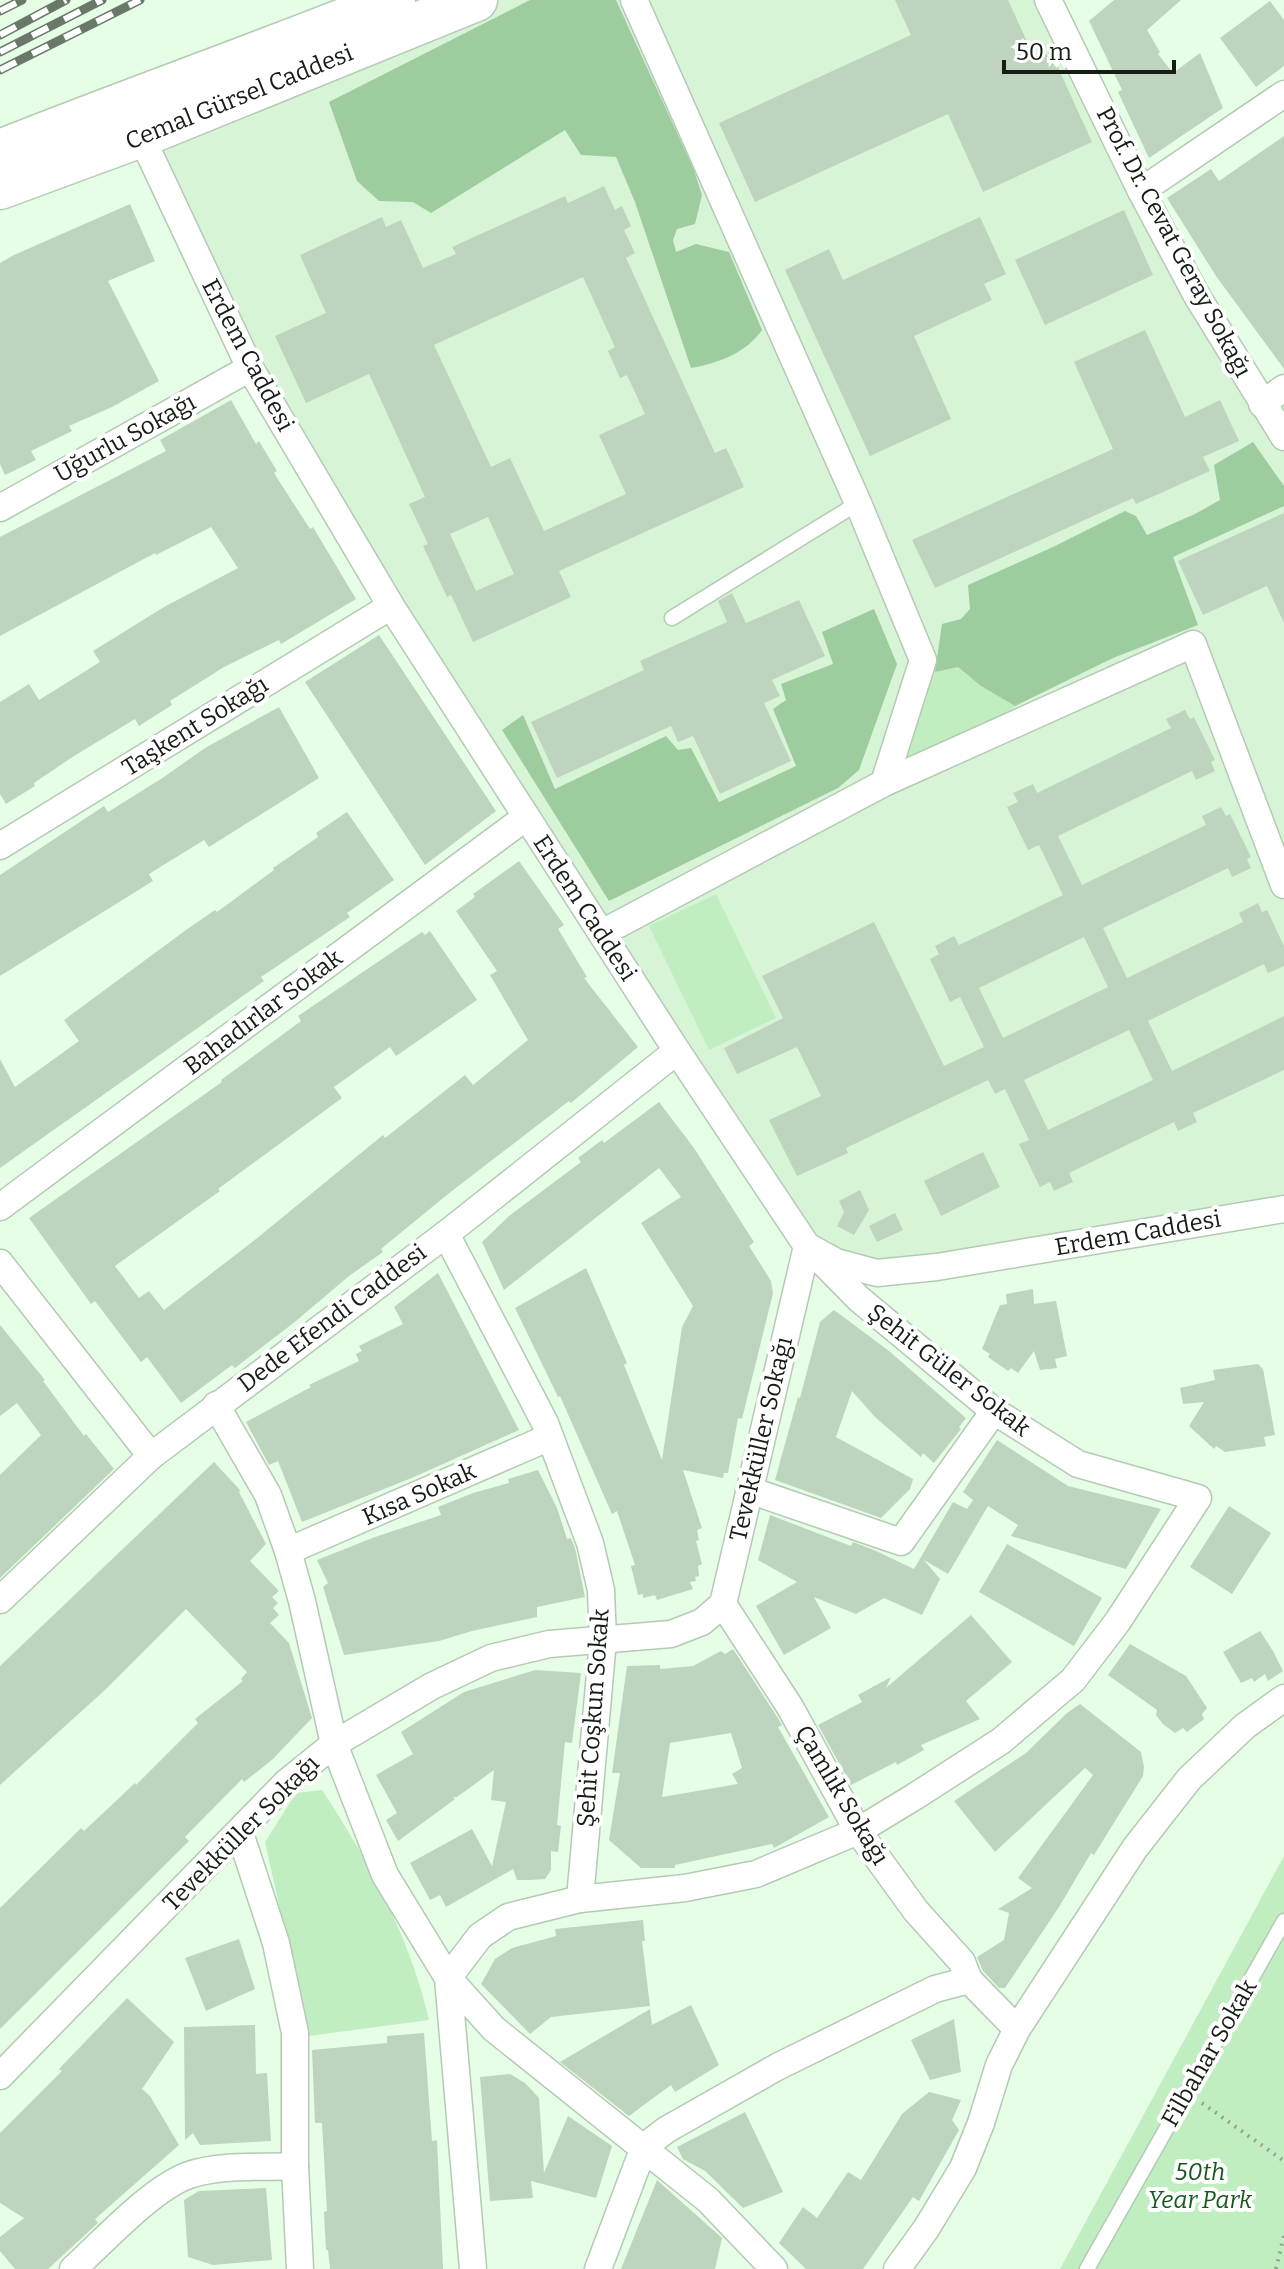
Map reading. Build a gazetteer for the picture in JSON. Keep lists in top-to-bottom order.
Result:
{
  "streets": {
    "main road": ["Cemal Gürsel Caddesi"],
    "street": [
      "Prof. Dr. Cevat Geray Sokağı",
      "Erdem Caddesi",
      "Uğurlu Sokağı",
      "Taşkent Sokağı",
      "Bahadırlar Sokak",
      "Dede Efendi Caddesi",
      "Şehit Güler Sokak",
      "Tevekküller Sokağı",
      "Kısa Sokak",
      "Şehit Coşkun Sokak",
      "Çamlık Sokağı"
    ],
    "lane": ["Filbahar Sokak"]
  },
  "crossings": [
    ["Cemal Gürsel Caddesi", "Erdem Caddesi"],
    ["Erdem Caddesi", "Uğurlu Sokağı"],
    ["Erdem Caddesi", "Taşkent Sokağı"],
    ["Erdem Caddesi", "Bahadırlar Sokak"],
    ["Erdem Caddesi", "Dede Efendi Caddesi"],
    ["Erdem Caddesi", "Şehit Güler Sokak"],
    ["Erdem Caddesi", "Tevekküller Sokağı"],
    ["Dede Efendi Caddesi", "Şehit Coşkun Sokak"],
    ["Şehit Güler Sokak", "Tevekküller Sokağı"],
    ["Şehit Güler Sokak", "Çamlık Sokağı"],
    ["Tevekküller Sokağı", "Şehit Coşkun Sokak"],
    ["Tevekküller Sokağı", "Çamlık Sokağı"],
    ["Kısa Sokak", "Şehit Coşkun Sokak"]
  ],
  "parks": ["50th Year Park"],
  "scale_bar": "50 m"
}
